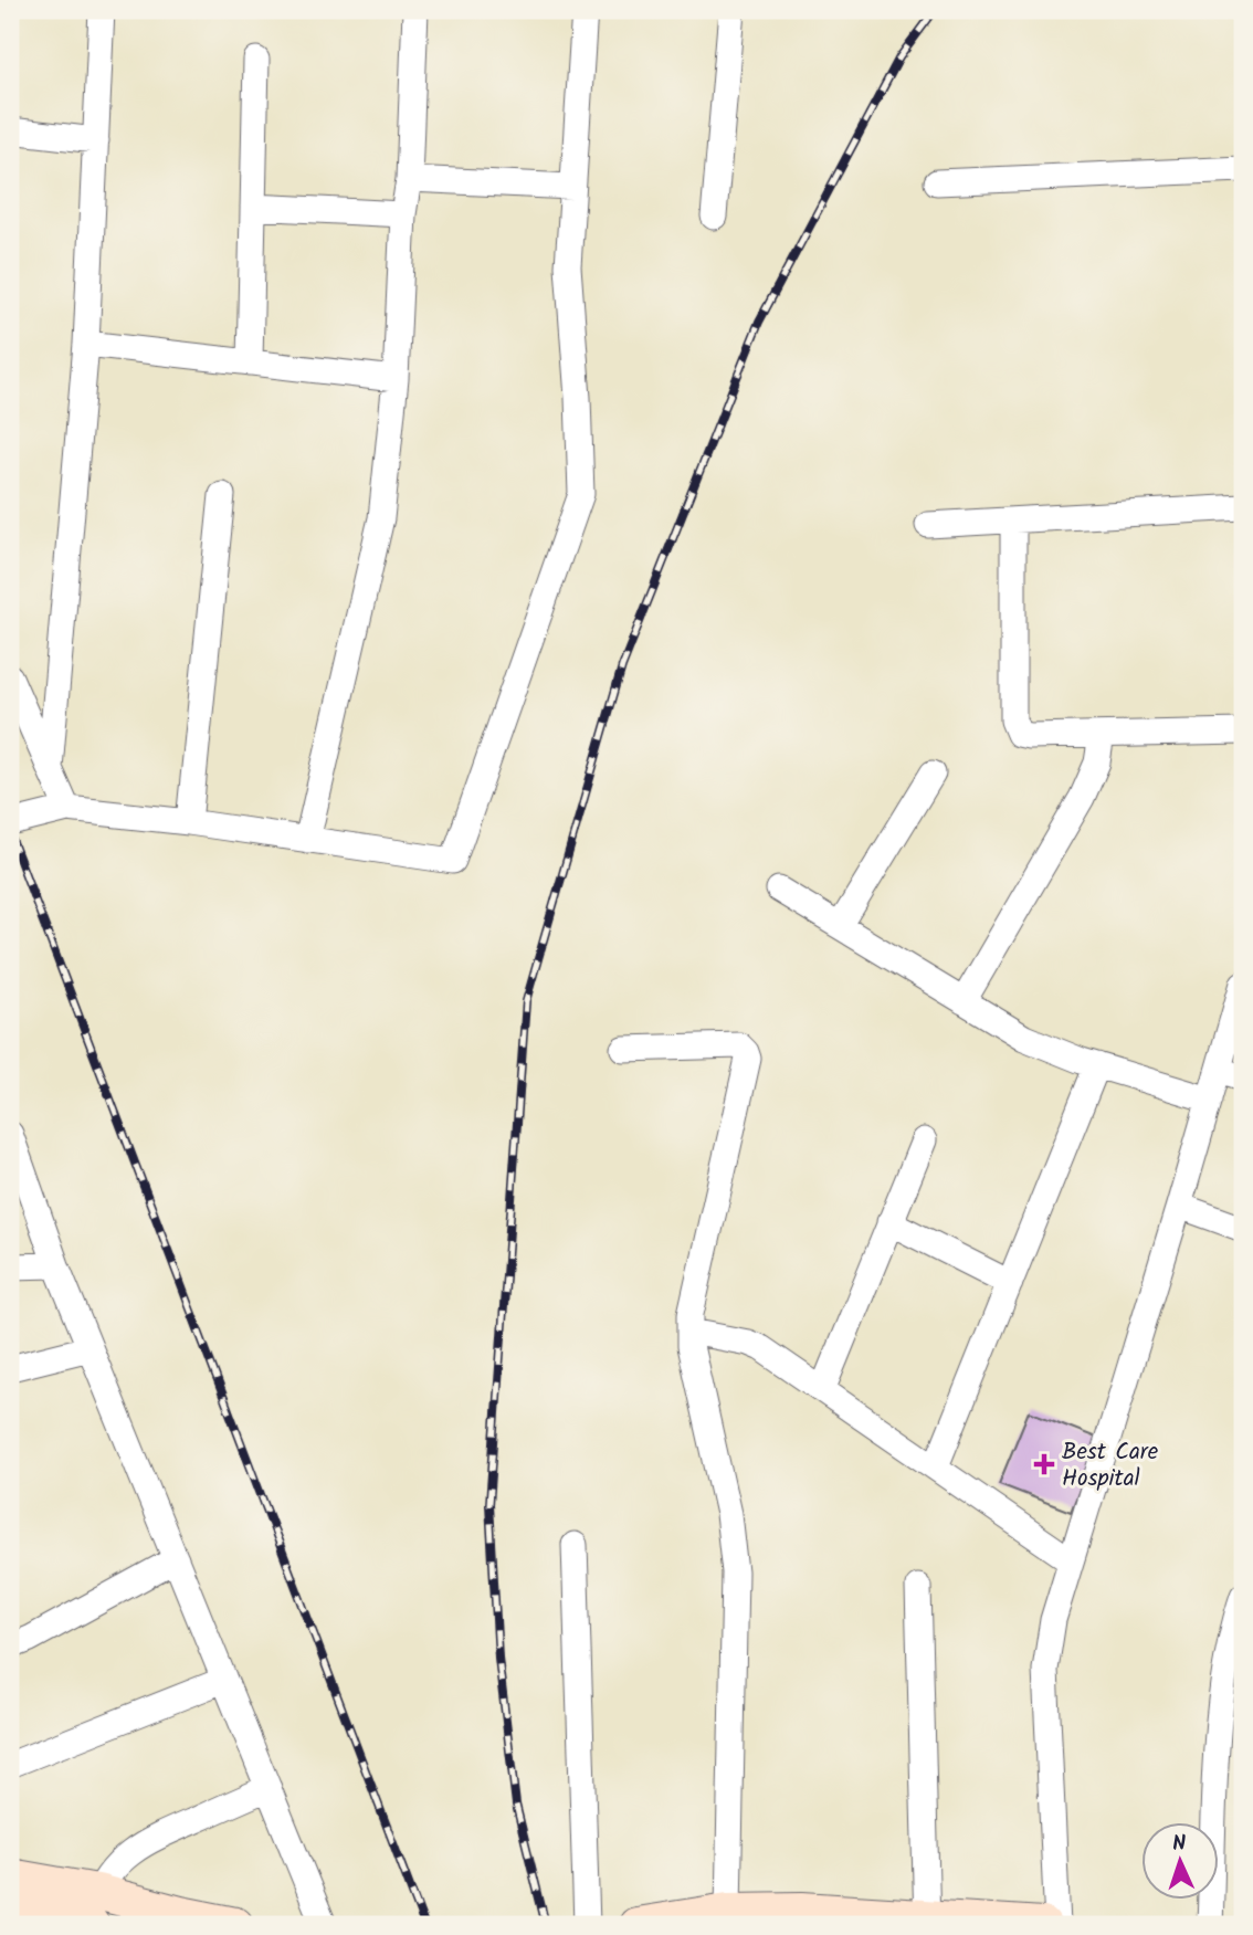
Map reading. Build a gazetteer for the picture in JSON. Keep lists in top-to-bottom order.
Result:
{
  "places": {
    "health": ["Best Care Hospital"]
  },
  "north": "top"
}
